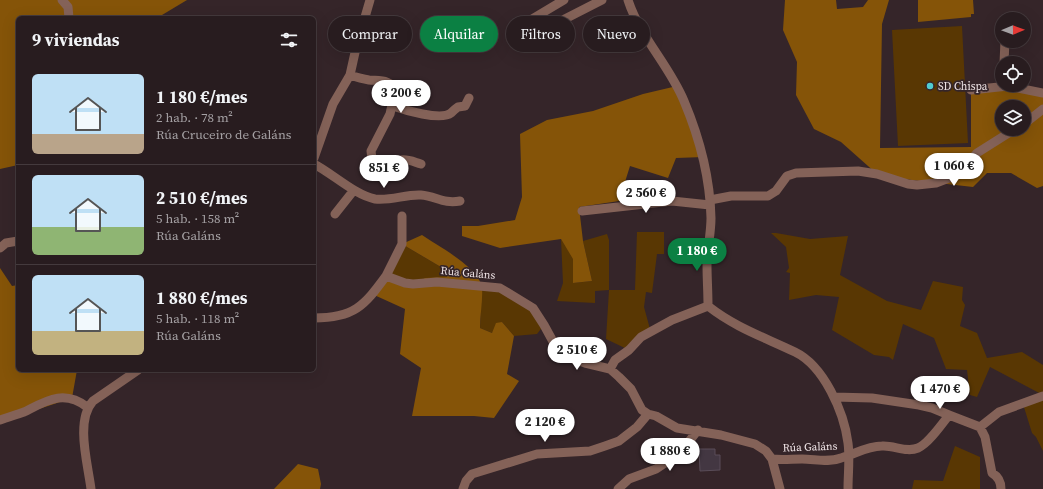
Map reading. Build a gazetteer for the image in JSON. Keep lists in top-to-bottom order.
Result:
{
  "streets": {
    "street": ["Rúa Galáns"]
  },
  "places": ["SD Chispa"],
  "north": "right",
  "page": {
    "chip": [
      "Comprar",
      "Alquilar",
      "Filtros",
      "Nuevo"
    ],
    "heading": "9 viviendas",
    "list": [
      {
        "name": "1 180 €/mes",
        "note": "2 hab. · 78 m² · Rúa Cruceiro de Galáns"
      },
      {
        "name": "2 510 €/mes",
        "note": "5 hab. · 158 m² · Rúa Galáns"
      },
      {
        "name": "1 880 €/mes",
        "note": "5 hab. · 118 m² · Rúa Galáns"
      }
    ],
    "price": [
      "3 200 €",
      "1 060 €",
      "851 €",
      "2 560 €",
      "1 180 €",
      "2 510 €",
      "1 470 €",
      "2 120 €",
      "1 880 €"
    ]
  }
}
